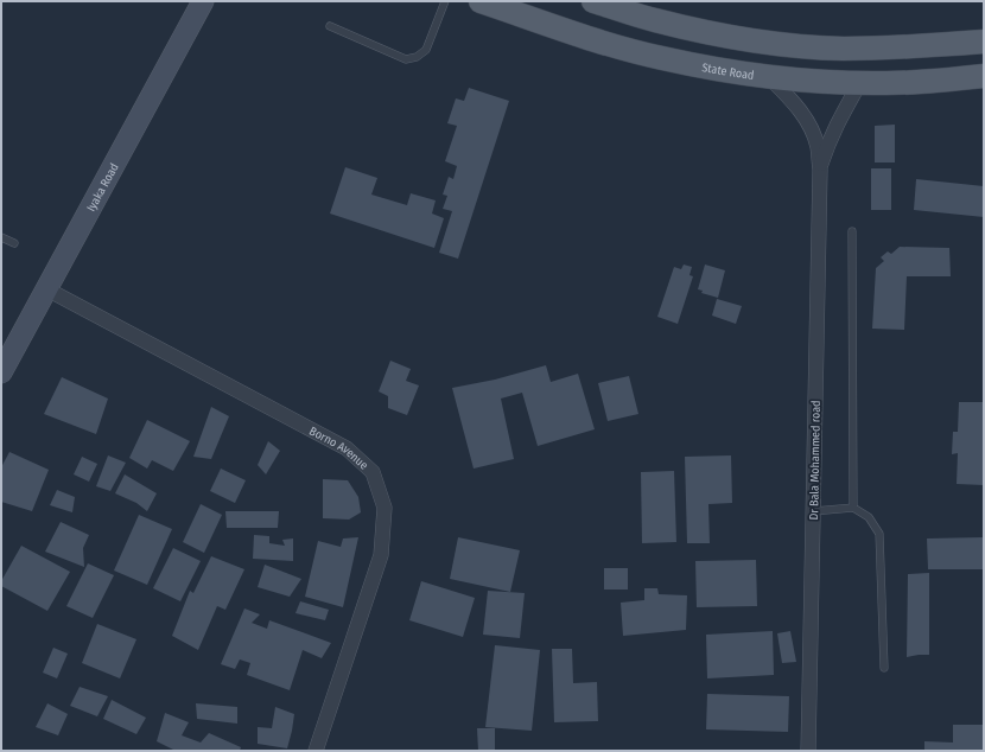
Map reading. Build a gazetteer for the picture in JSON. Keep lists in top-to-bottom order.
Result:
{
  "streets": {
    "main road": ["State Road", "Iyaka Road"],
    "street": ["Borno Avenue", "Dr Bala Mohammed road"]
  },
  "crossings": [
    ["Iyaka Road", "Borno Avenue"]
  ]
}
